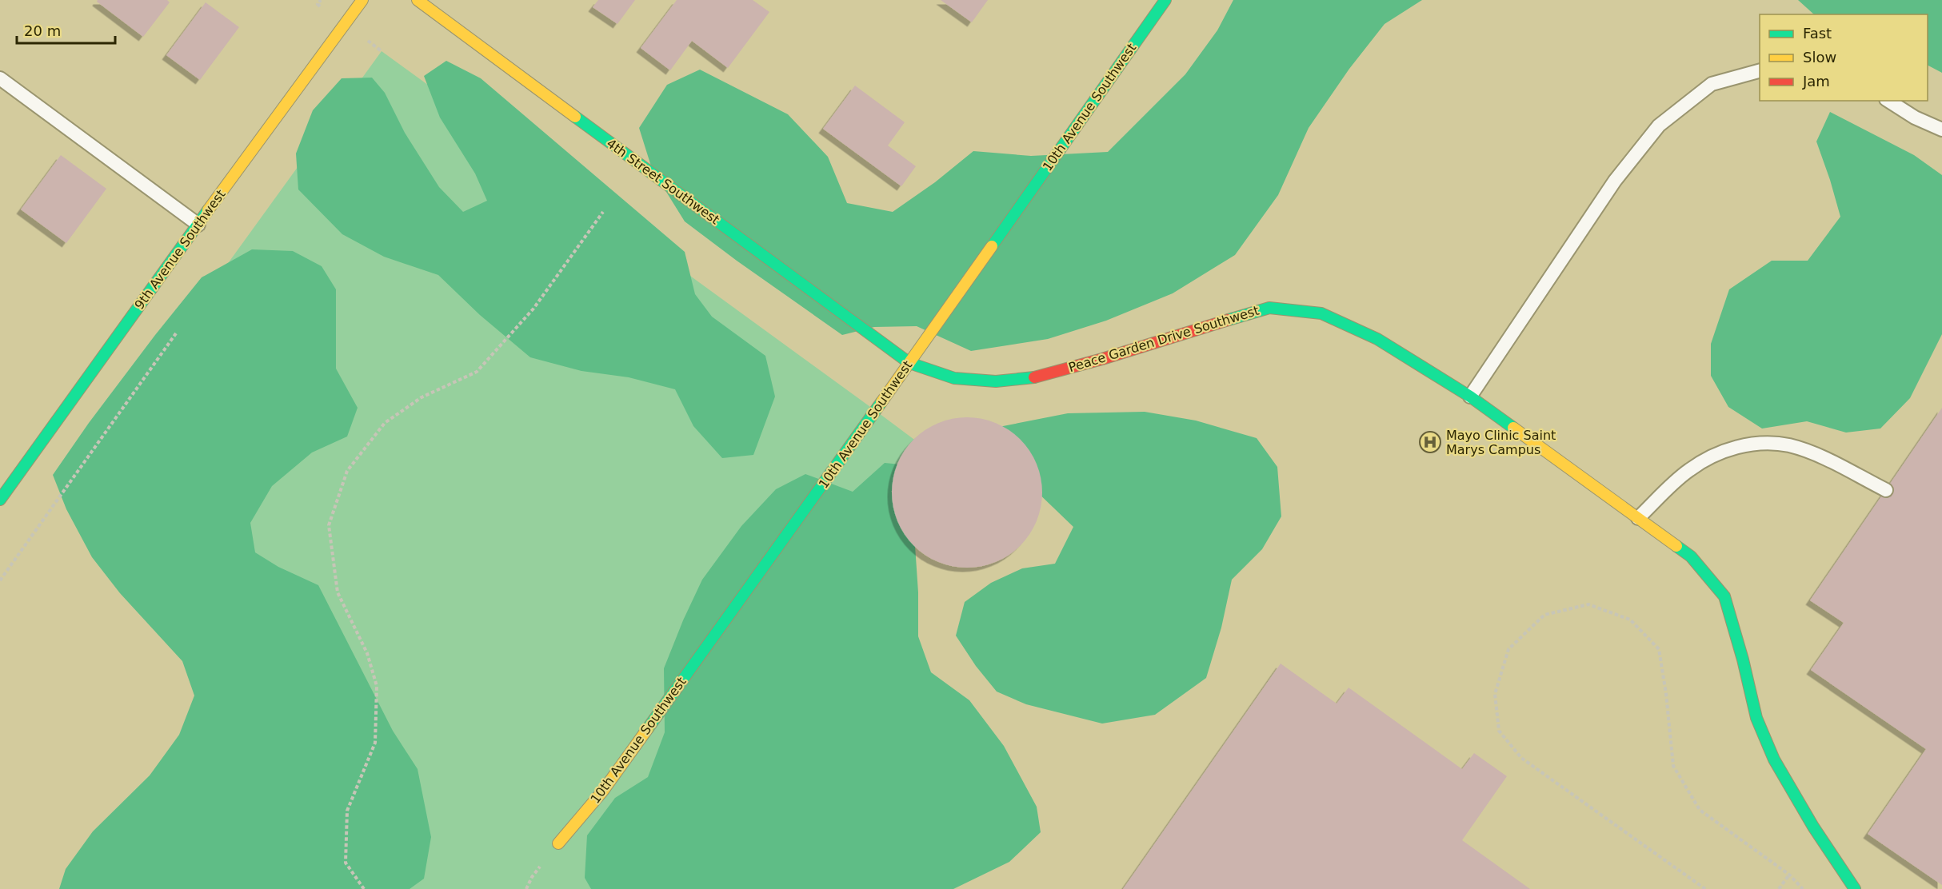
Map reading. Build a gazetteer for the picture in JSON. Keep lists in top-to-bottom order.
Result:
{
  "streets": {
    "street": [
      "10th Avenue Southwest",
      "4th Street Southwest",
      "9th Avenue Southwest",
      "Peace Garden Drive Southwest"
    ]
  },
  "crossings": [
    ["10th Avenue Southwest", "4th Street Southwest"],
    ["10th Avenue Southwest", "Peace Garden Drive Southwest"],
    ["4th Street Southwest", "Peace Garden Drive Southwest"]
  ],
  "places": {
    "hospital": ["Mayo Clinic Saint Marys Campus"]
  },
  "legend": ["Fast", "Slow", "Jam"],
  "scale_bar": "20 m"
}
